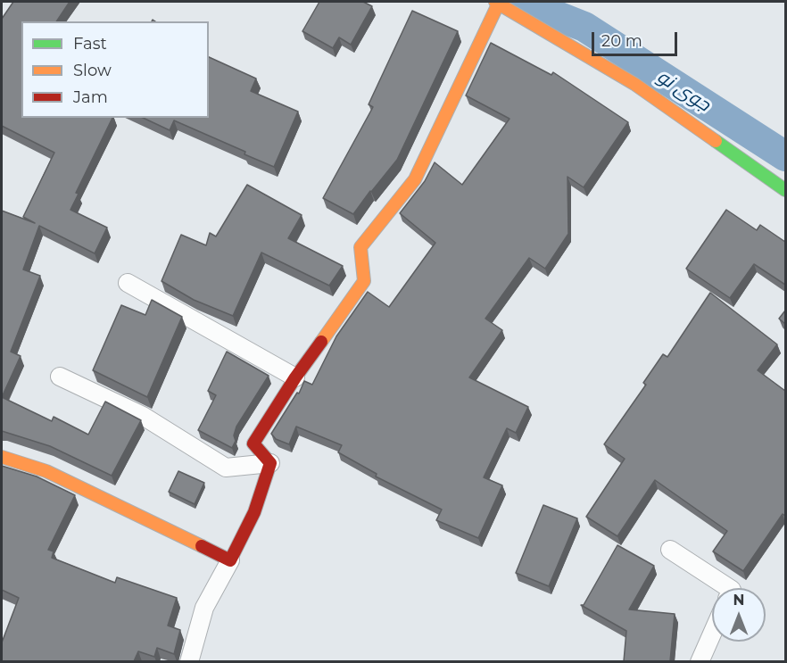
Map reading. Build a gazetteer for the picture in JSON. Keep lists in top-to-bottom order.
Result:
{
  "water": ["جوی نو"],
  "legend": ["Fast", "Slow", "Jam"],
  "scale_bar": "20 m",
  "north": "top"
}
